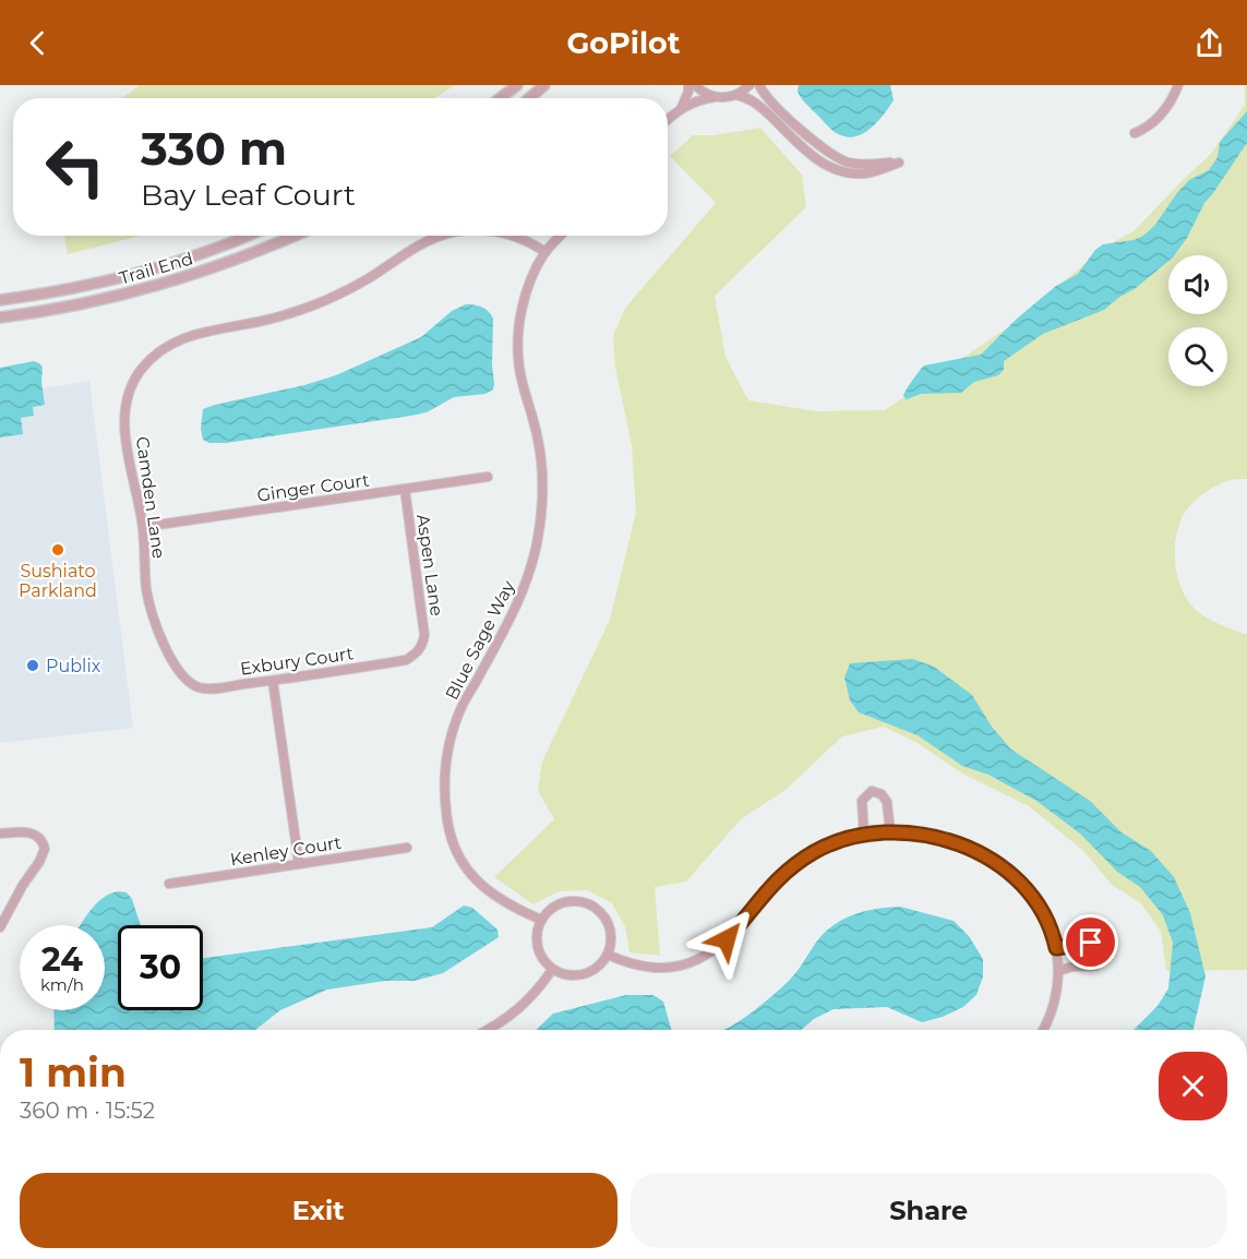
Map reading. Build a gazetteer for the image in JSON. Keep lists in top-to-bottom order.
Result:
{
  "streets": {
    "street": [
      "Trail End",
      "Ginger Court",
      "Camden Lane",
      "Aspen Lane",
      "Blue Sage Way",
      "Exbury Court",
      "Kenley Court"
    ]
  },
  "crossings": [
    ["Ginger Court", "Camden Lane"],
    ["Ginger Court", "Aspen Lane"],
    ["Camden Lane", "Blue Sage Way"],
    ["Camden Lane", "Exbury Court"],
    ["Aspen Lane", "Exbury Court"]
  ],
  "places": ["Sushiato Parkland", "Publix"],
  "page": {
    "header": "GoPilot",
    "turn": ["330 m", "Bay Leaf Court"],
    "speed": "24 km/h",
    "limit": "30",
    "heading": ["1 min", "360 m · 15:52"],
    "buttons": ["Exit", "Share"]
  }
}
